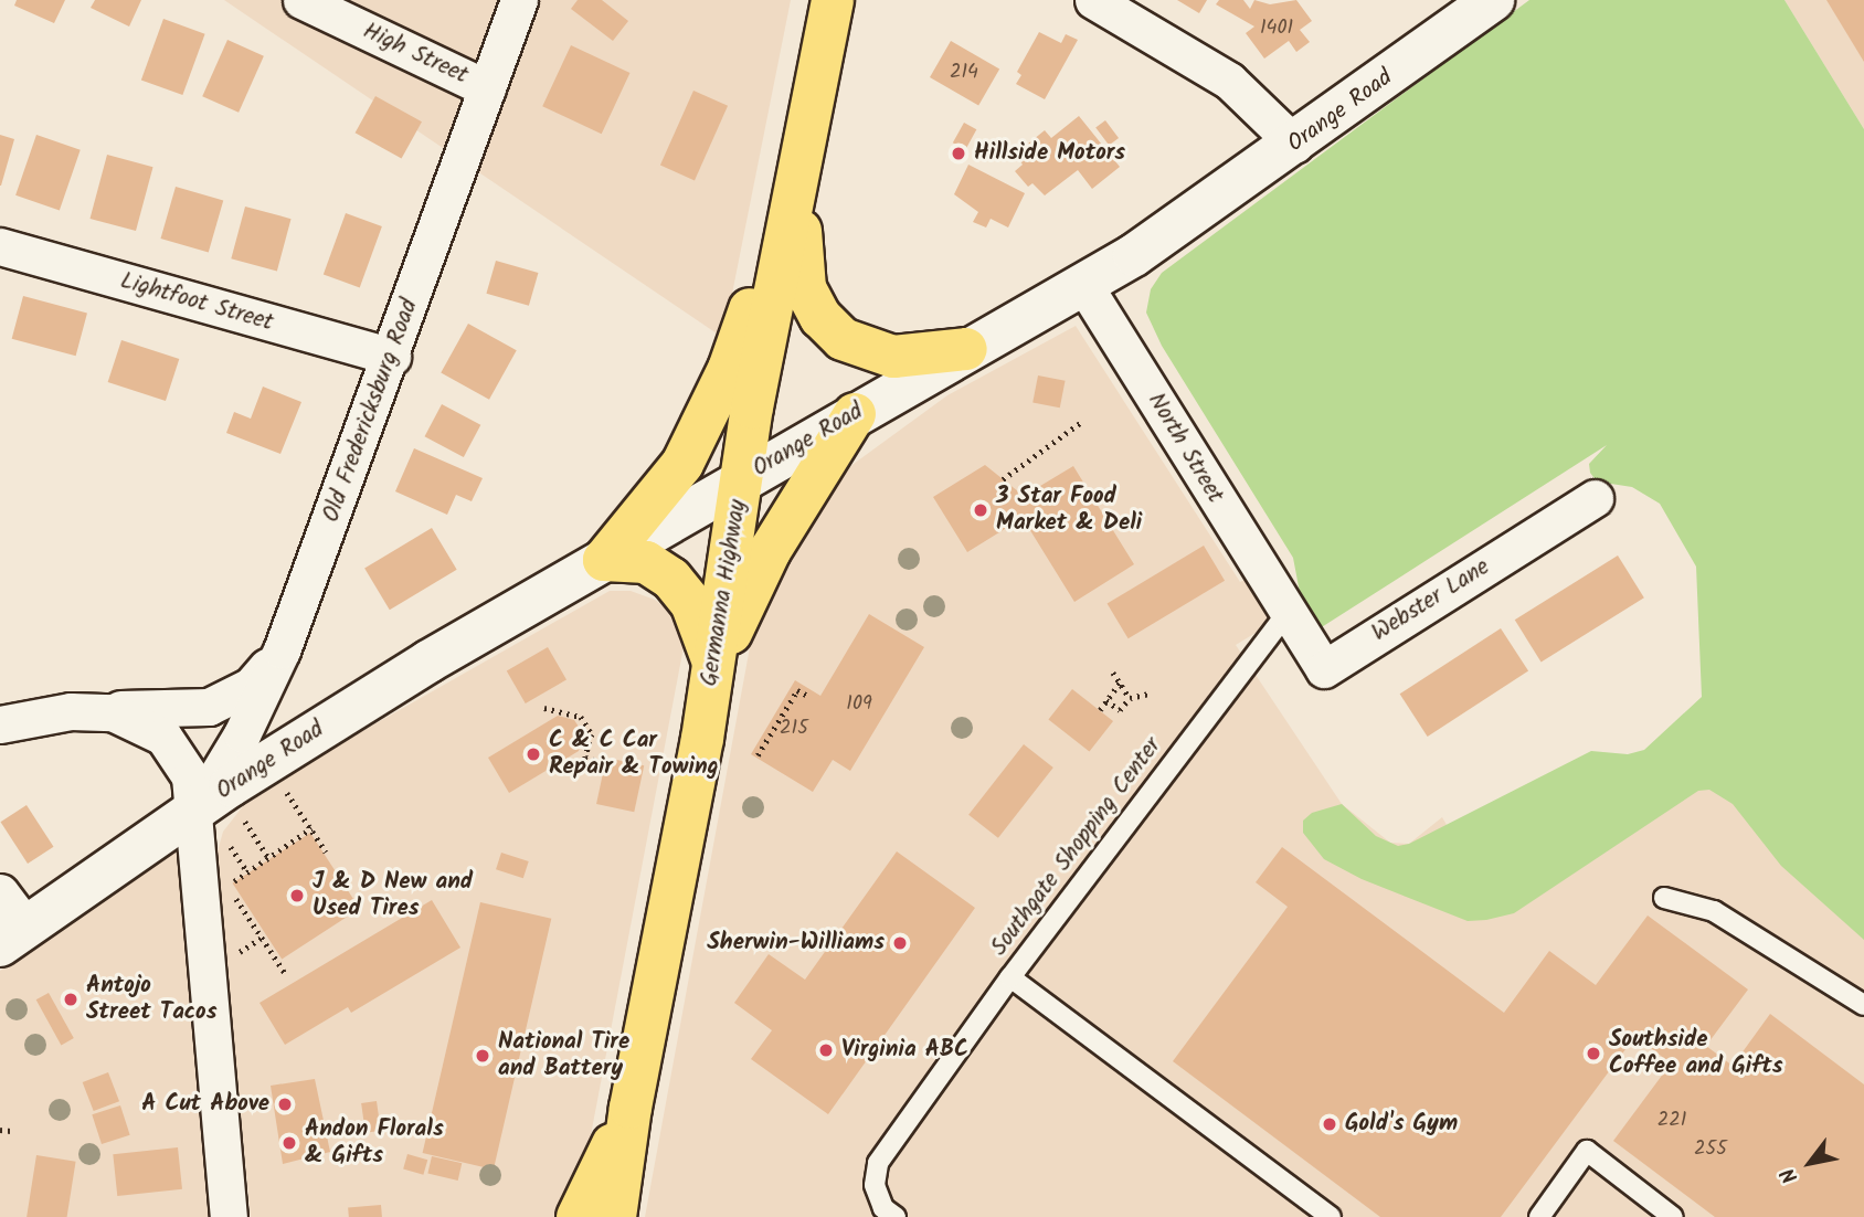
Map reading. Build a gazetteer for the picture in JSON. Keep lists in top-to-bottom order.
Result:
{
  "streets": {
    "main road": ["Orange Road", "Germanna Highway"],
    "street": [
      "High Street",
      "Lightfoot Street",
      "Old Fredericksburg Road",
      "North Street",
      "Webster Lane"
    ],
    "lane": ["Southgate Shopping Center"]
  },
  "crossings": [
    ["High Street", "Old Fredericksburg Road"],
    ["Orange Road", "Old Fredericksburg Road"],
    ["Orange Road", "North Street"],
    ["Orange Road", "Germanna Highway"],
    ["Lightfoot Street", "Old Fredericksburg Road"],
    ["North Street", "Webster Lane"],
    ["North Street", "Southgate Shopping Center"],
    ["Webster Lane", "Southgate Shopping Center"]
  ],
  "places": [
    "Hillside Motors",
    "3 Star Food Market & Deli",
    "C & C Car Repair & Towing",
    "J & D New and Used Tires",
    "Sherwin-Williams",
    "Antojo Street Tacos",
    "Virginia ABC",
    "Southside Coffee and Gifts",
    "National Tire and Battery",
    "A Cut Above",
    "Gold's Gym",
    "Andon Florals & Gifts"
  ],
  "house_numbers": [
    "1401",
    "214",
    "109",
    "215",
    "221",
    "255"
  ],
  "north": "bottom left"
}
